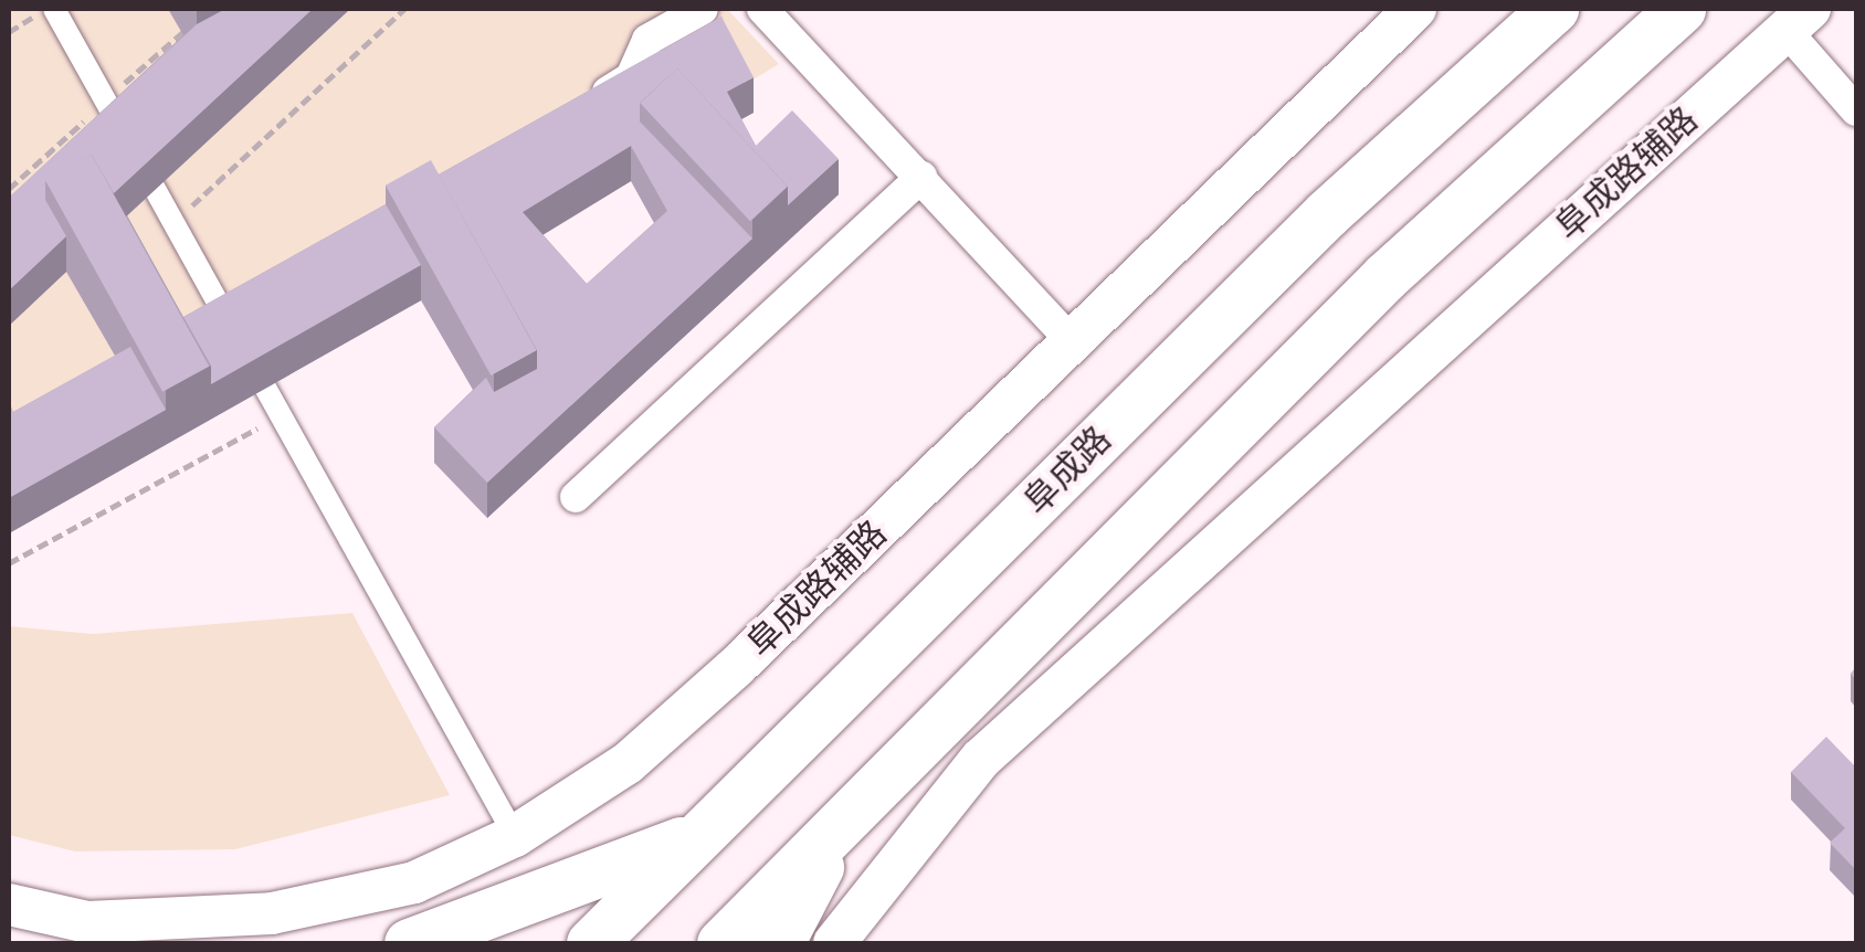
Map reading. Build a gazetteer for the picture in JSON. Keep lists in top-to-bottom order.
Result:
{
  "streets": {
    "highway": ["阜成路"],
    "main road": ["阜成路辅路"]
  }
}
